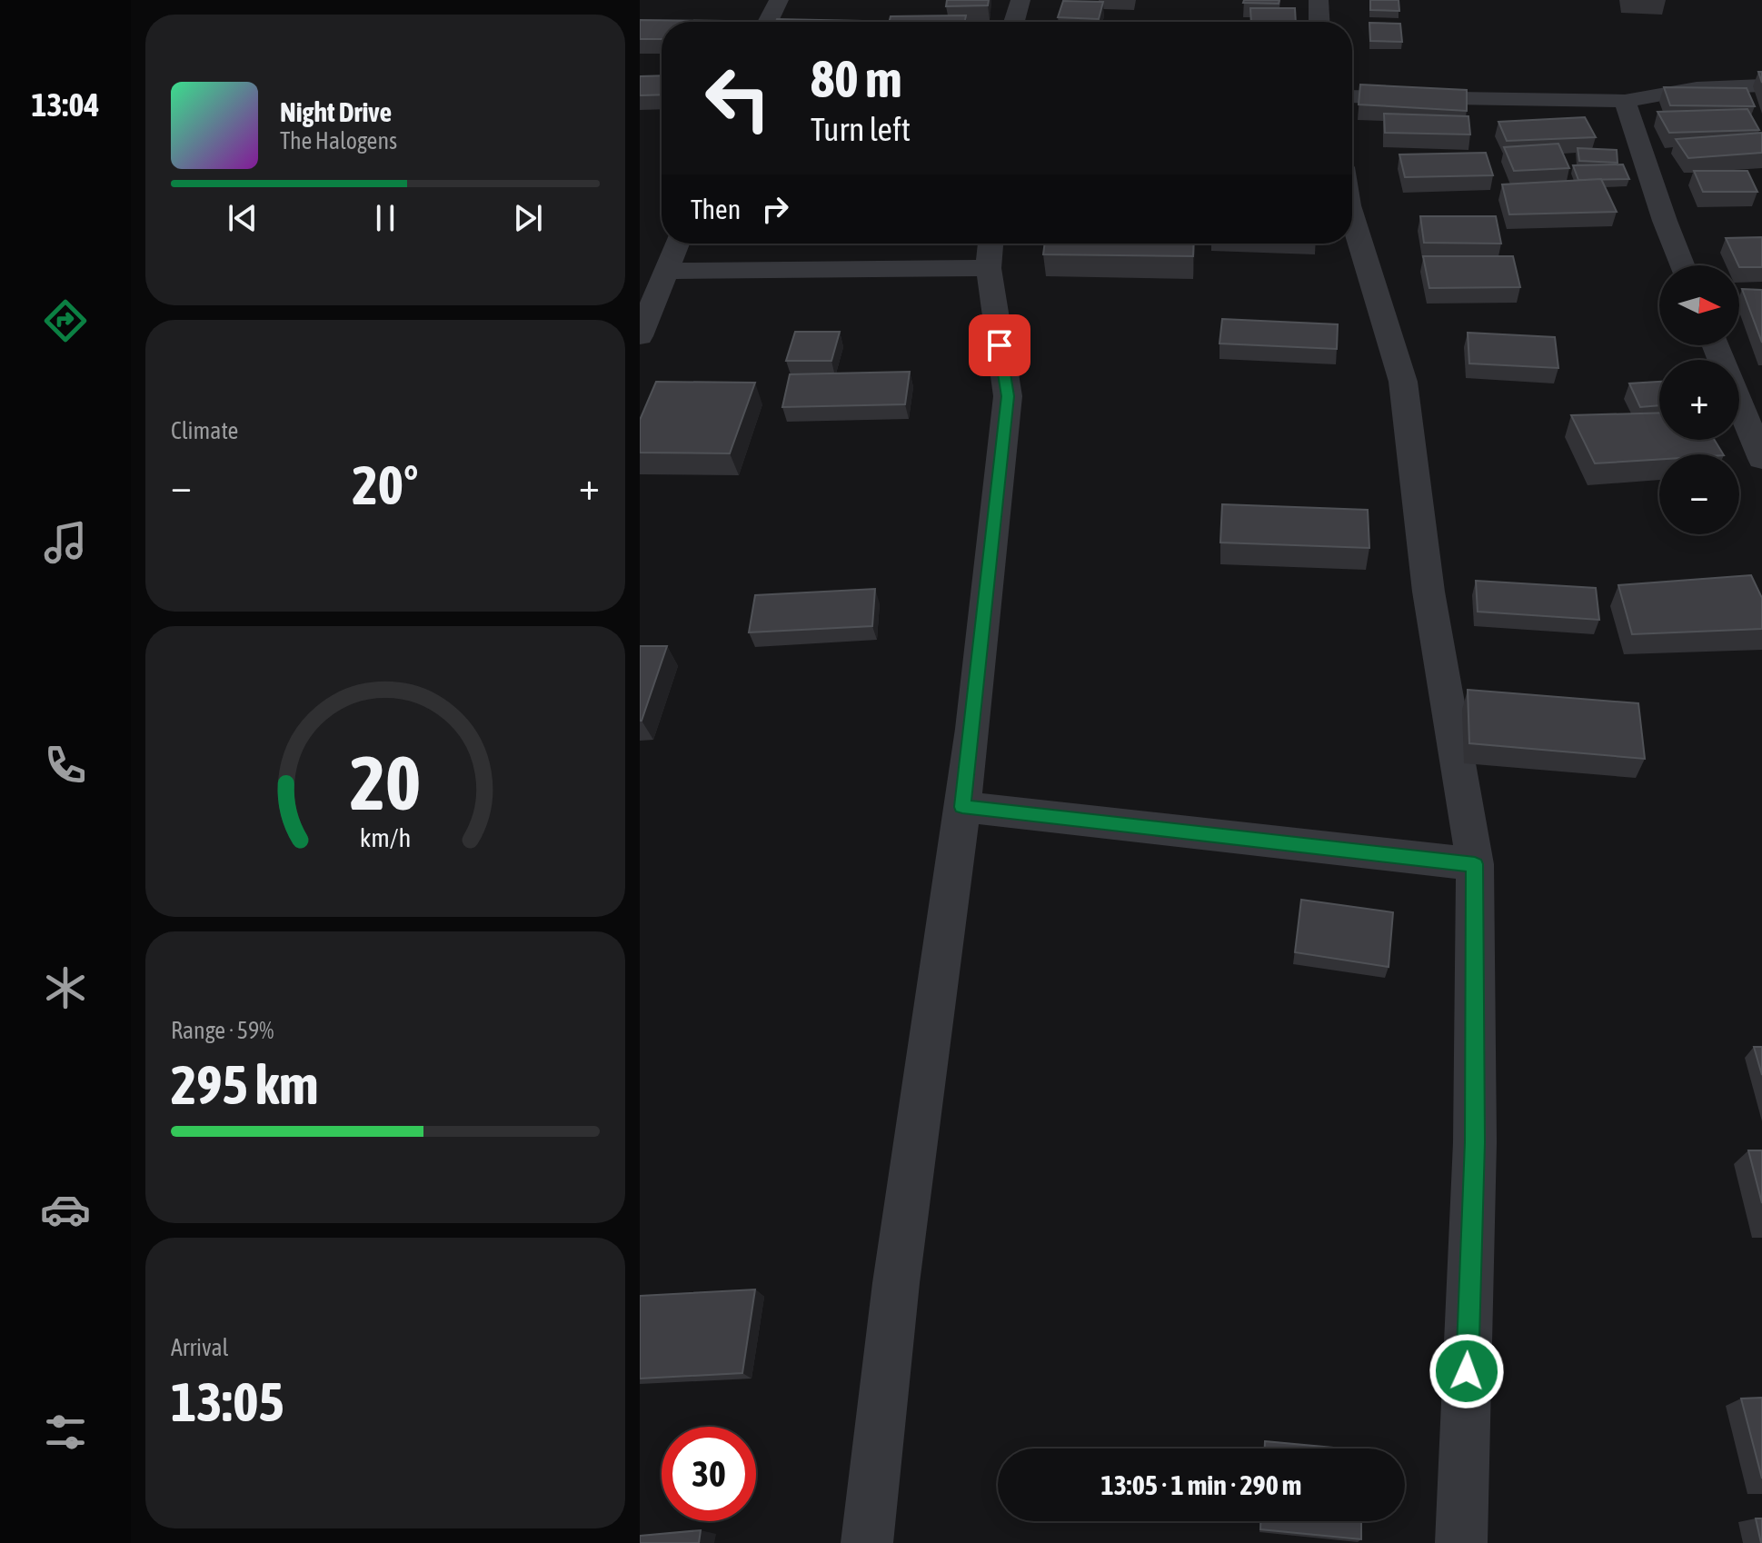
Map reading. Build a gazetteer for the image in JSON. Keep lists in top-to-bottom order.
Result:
{
  "north": "right",
  "page": {
    "tabs": "13:04",
    "turn": ["80 m", "Turn left"],
    "song": ["Night Drive", "The Halogens"],
    "then": "Then",
    "map_buttons": ["+", "−"],
    "tile": [
      "Climate",
      ["Range · 59%", "295 km"],
      ["Arrival", "13:05"]
    ],
    "heat": ["−", "20°", "+"],
    "limit": "30",
    "trip": "13:05 · 1 min · 290 m",
    "gauge": ["20", "km/h"]
  }
}
